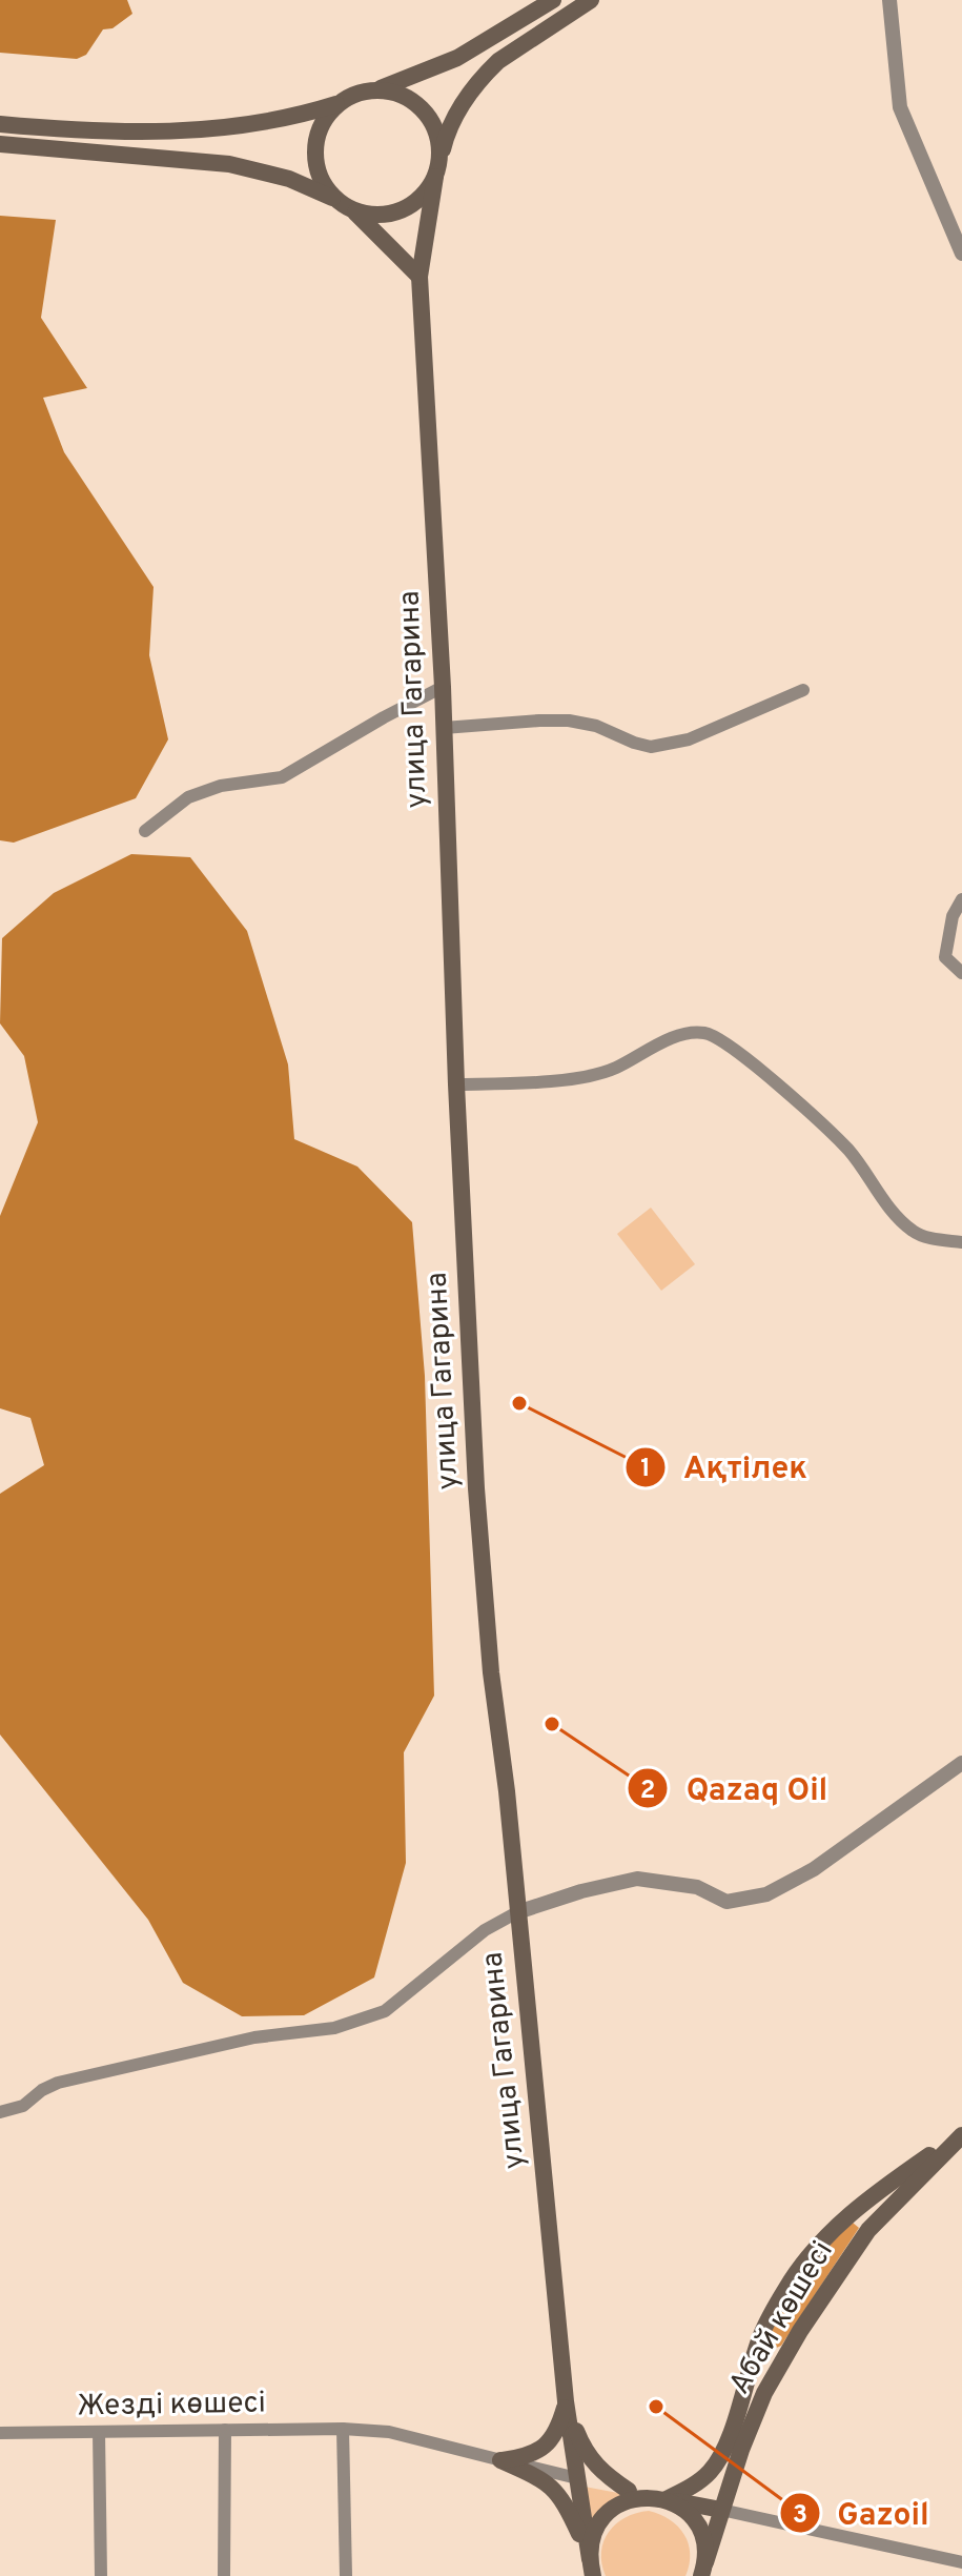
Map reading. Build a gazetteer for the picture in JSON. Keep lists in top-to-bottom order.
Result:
{
  "streets": {
    "main road": ["улица Гагарина", "Абай көшесі"],
    "street": ["Жезді көшесі"]
  },
  "crossings": [
    ["улица Гагарина", "Жезді көшесі"]
  ],
  "places": ["Ақтілек", "Qazaq Oil", "Gazoil"]
}
